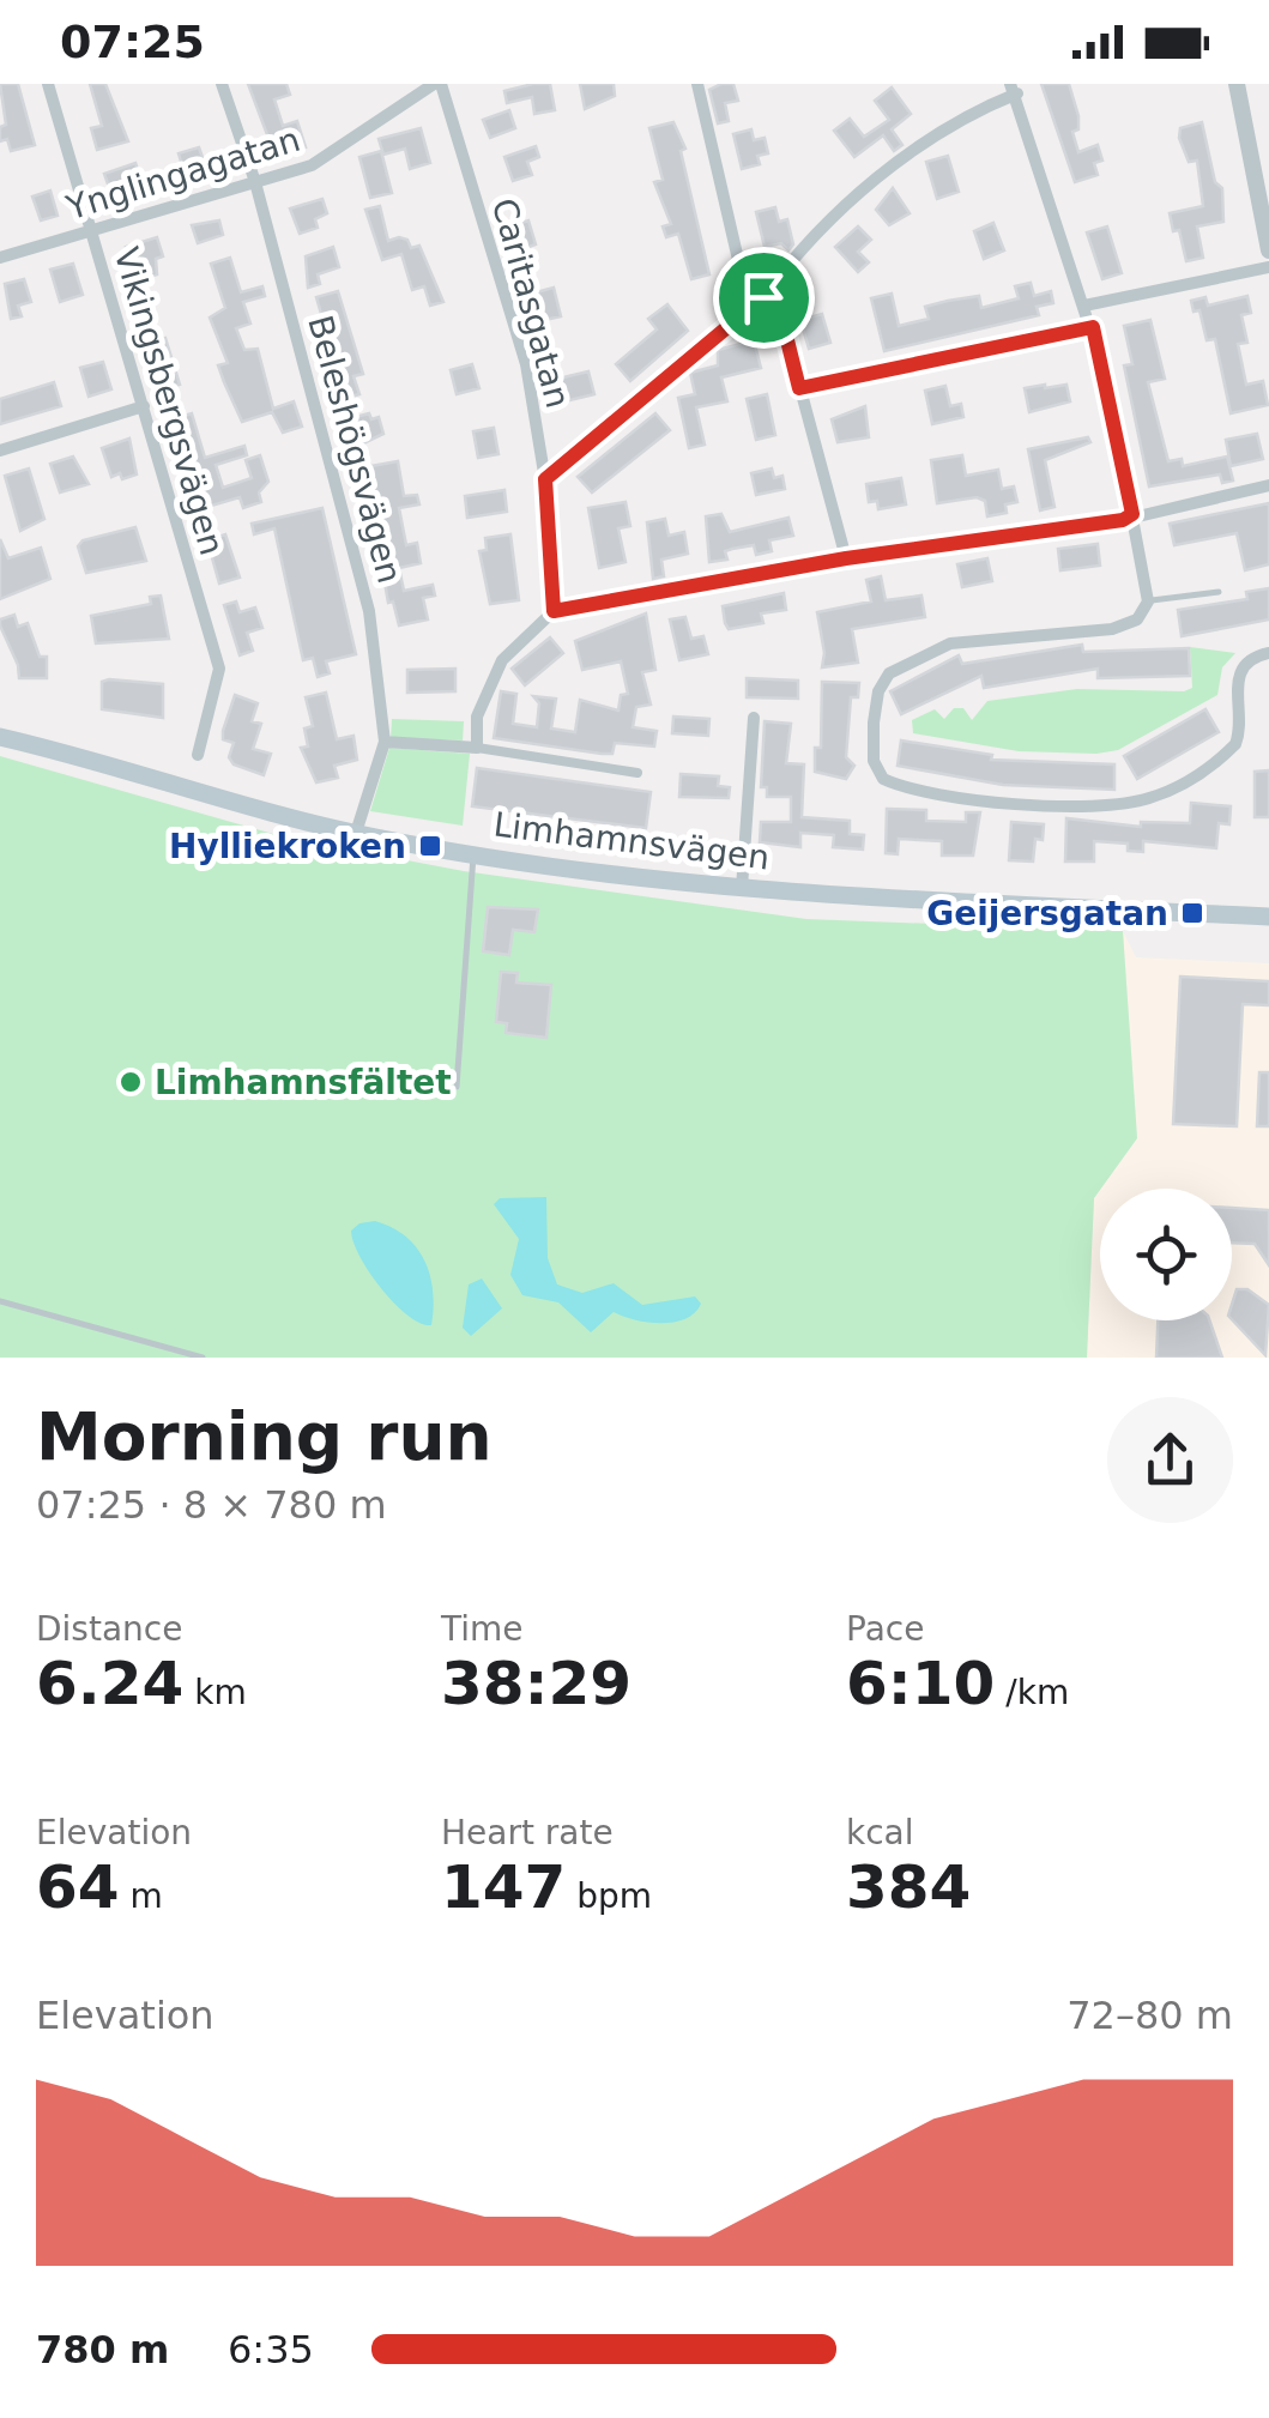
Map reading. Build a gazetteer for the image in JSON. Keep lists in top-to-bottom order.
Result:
{
  "streets": {
    "main road": ["Limhamnsvägen"],
    "street": [
      "Ynglingagatan",
      "Caritasgatan",
      "Vikingsbergsvägen",
      "Beleshögsvägen"
    ]
  },
  "crossings": [
    ["Ynglingagatan", "Caritasgatan"],
    ["Ynglingagatan", "Vikingsbergsvägen"],
    ["Ynglingagatan", "Beleshögsvägen"],
    ["Beleshögsvägen", "Limhamnsvägen"]
  ],
  "places": {
    "transit": ["Hylliekroken", "Geijersgatan"],
    "other": ["Limhamnsfältet"]
  },
  "page": {
    "status": "07:25",
    "heading": ["Morning run", "07:25 · 8 × 780 m"],
    "stats": [
      ["Distance", "6.24 km"],
      ["Time", "38:29"],
      ["Pace", "6:10 /km"],
      ["Elevation", "64 m"],
      ["Heart rate", "147 bpm"],
      ["kcal", "384"]
    ],
    "chart": ["Elevation", "72–80 m"],
    "list": [
      {
        "name": "780 m",
        "note": "6:35"
      }
    ]
  }
}
